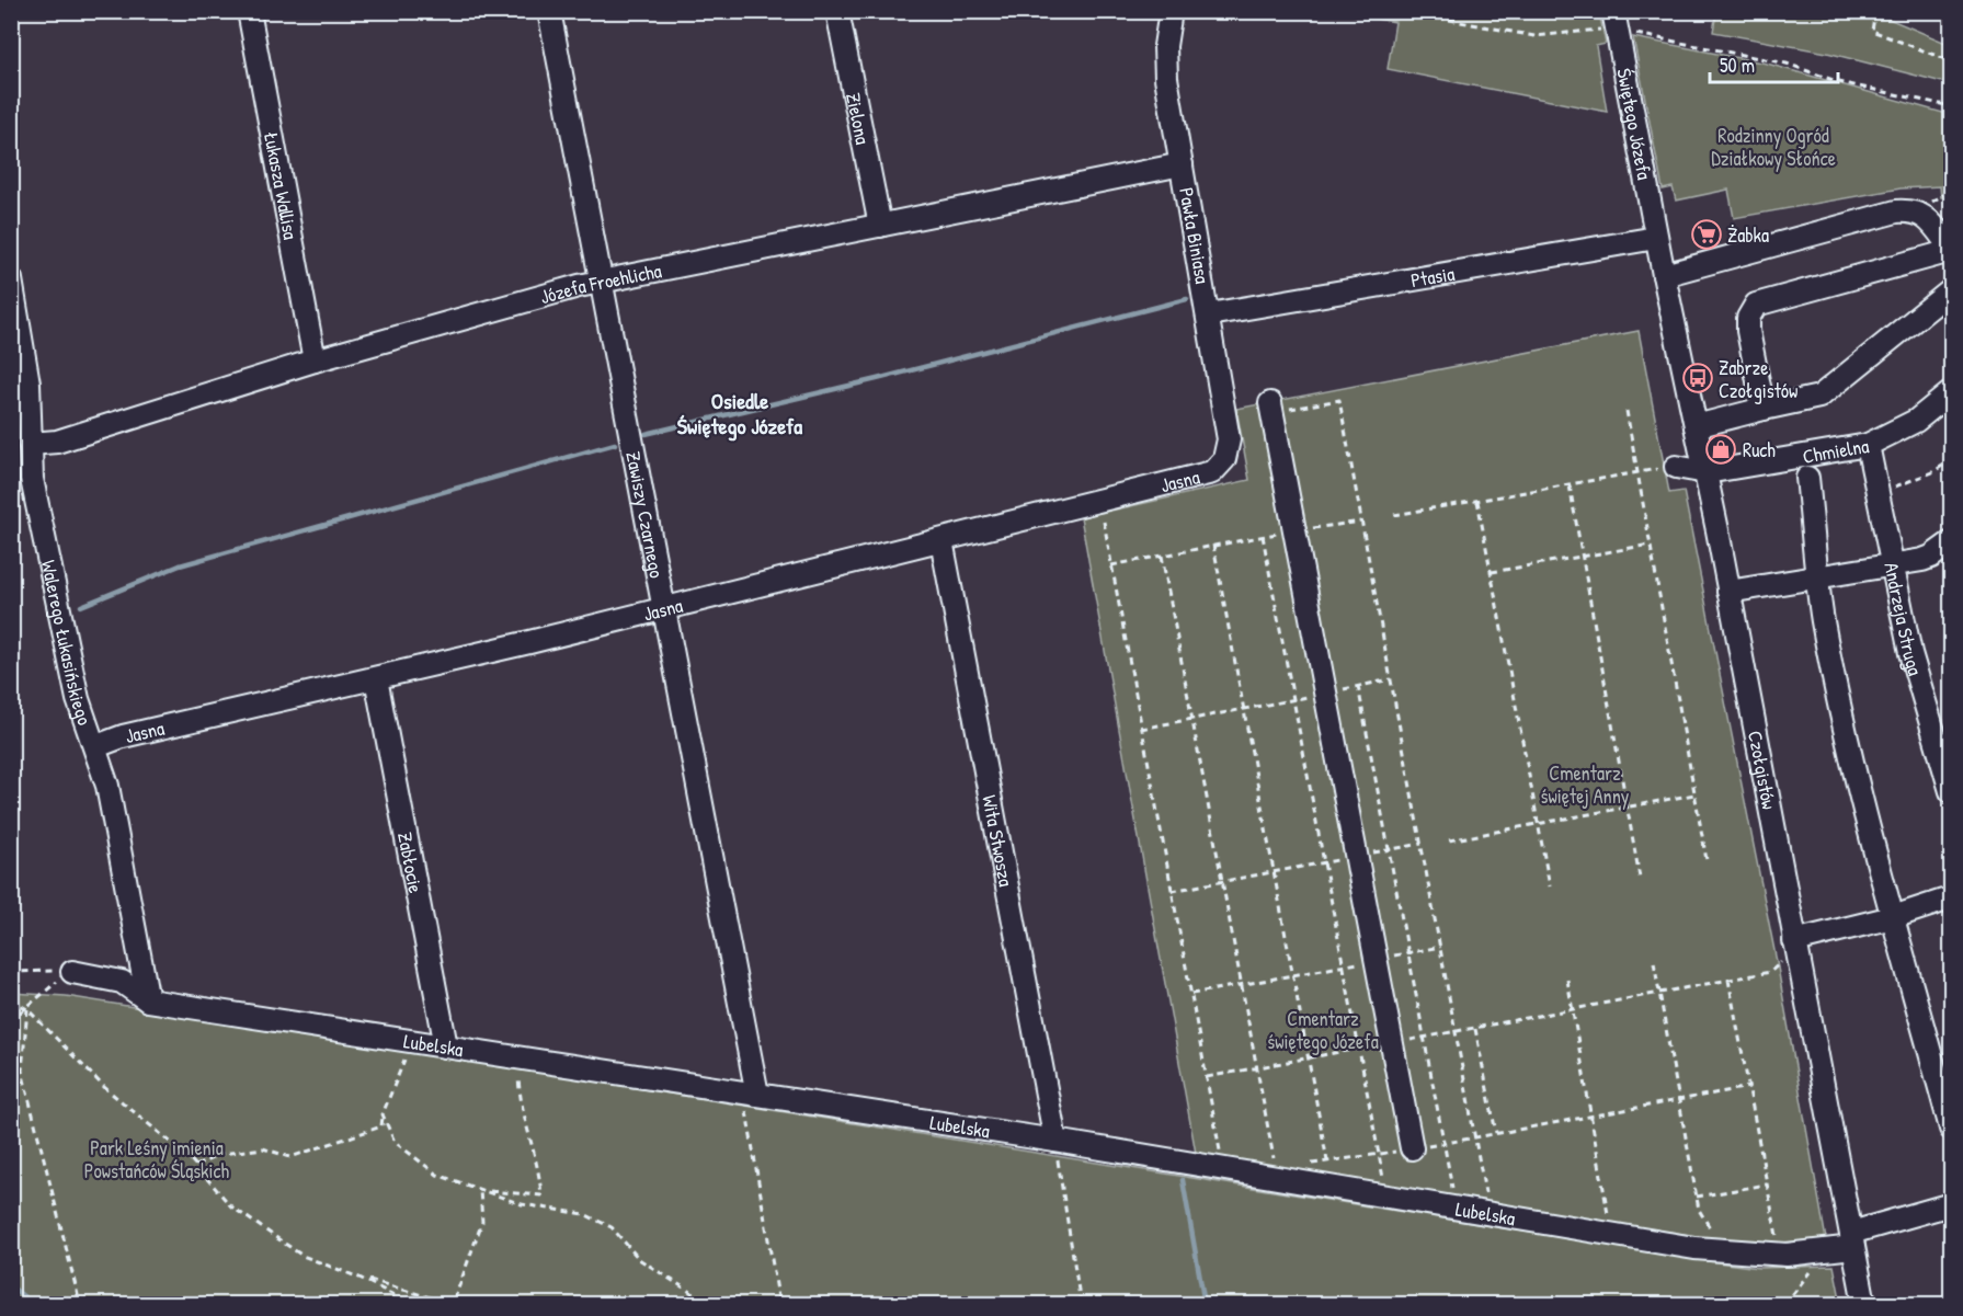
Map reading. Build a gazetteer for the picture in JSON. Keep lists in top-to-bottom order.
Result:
{
  "streets": {
    "street": [
      "Zielona",
      "Świętego Józefa",
      "Łukasza Wallisa",
      "Pawła Biniasa",
      "Ptasia",
      "Józefa Froehlicha",
      "Chmielna",
      "Jasna",
      "Zawiszy Czarnego",
      "Andrzeja Struga",
      "Walerego Łukasińskiego",
      "Czołgistów",
      "Wita Stwosza",
      "Zabłocie",
      "Lubelska"
    ]
  },
  "crossings": [
    ["Zielona", "Józefa Froehlicha"],
    ["Świętego Józefa", "Ptasia"],
    ["Świętego Józefa", "Czołgistów"],
    ["Łukasza Wallisa", "Józefa Froehlicha"],
    ["Pawła Biniasa", "Ptasia"],
    ["Pawła Biniasa", "Józefa Froehlicha"],
    ["Pawła Biniasa", "Jasna"],
    ["Ptasia", "Czołgistów"],
    ["Józefa Froehlicha", "Zawiszy Czarnego"],
    ["Józefa Froehlicha", "Walerego Łukasińskiego"],
    ["Chmielna", "Andrzeja Struga"],
    ["Chmielna", "Czołgistów"],
    ["Jasna", "Zawiszy Czarnego"],
    ["Jasna", "Walerego Łukasińskiego"],
    ["Jasna", "Wita Stwosza"],
    ["Jasna", "Zabłocie"],
    ["Zawiszy Czarnego", "Lubelska"],
    ["Walerego Łukasińskiego", "Lubelska"],
    ["Czołgistów", "Lubelska"],
    ["Wita Stwosza", "Lubelska"],
    ["Zabłocie", "Lubelska"]
  ],
  "districts": ["Osiedle Świętego Józefa"],
  "parks": [
    "Rodzinny Ogród Działkowy Słońce",
    "Cmentarz świętej Anny",
    "Cmentarz świętego Józefa",
    "Park Leśny imienia Powstańców Śląskich"
  ],
  "places": {
    "supermarket": ["Żabka"],
    "bus stop": ["Zabrze Czołgistów"],
    "shop": ["Ruch"]
  },
  "scale_bar": "50 m"
}
